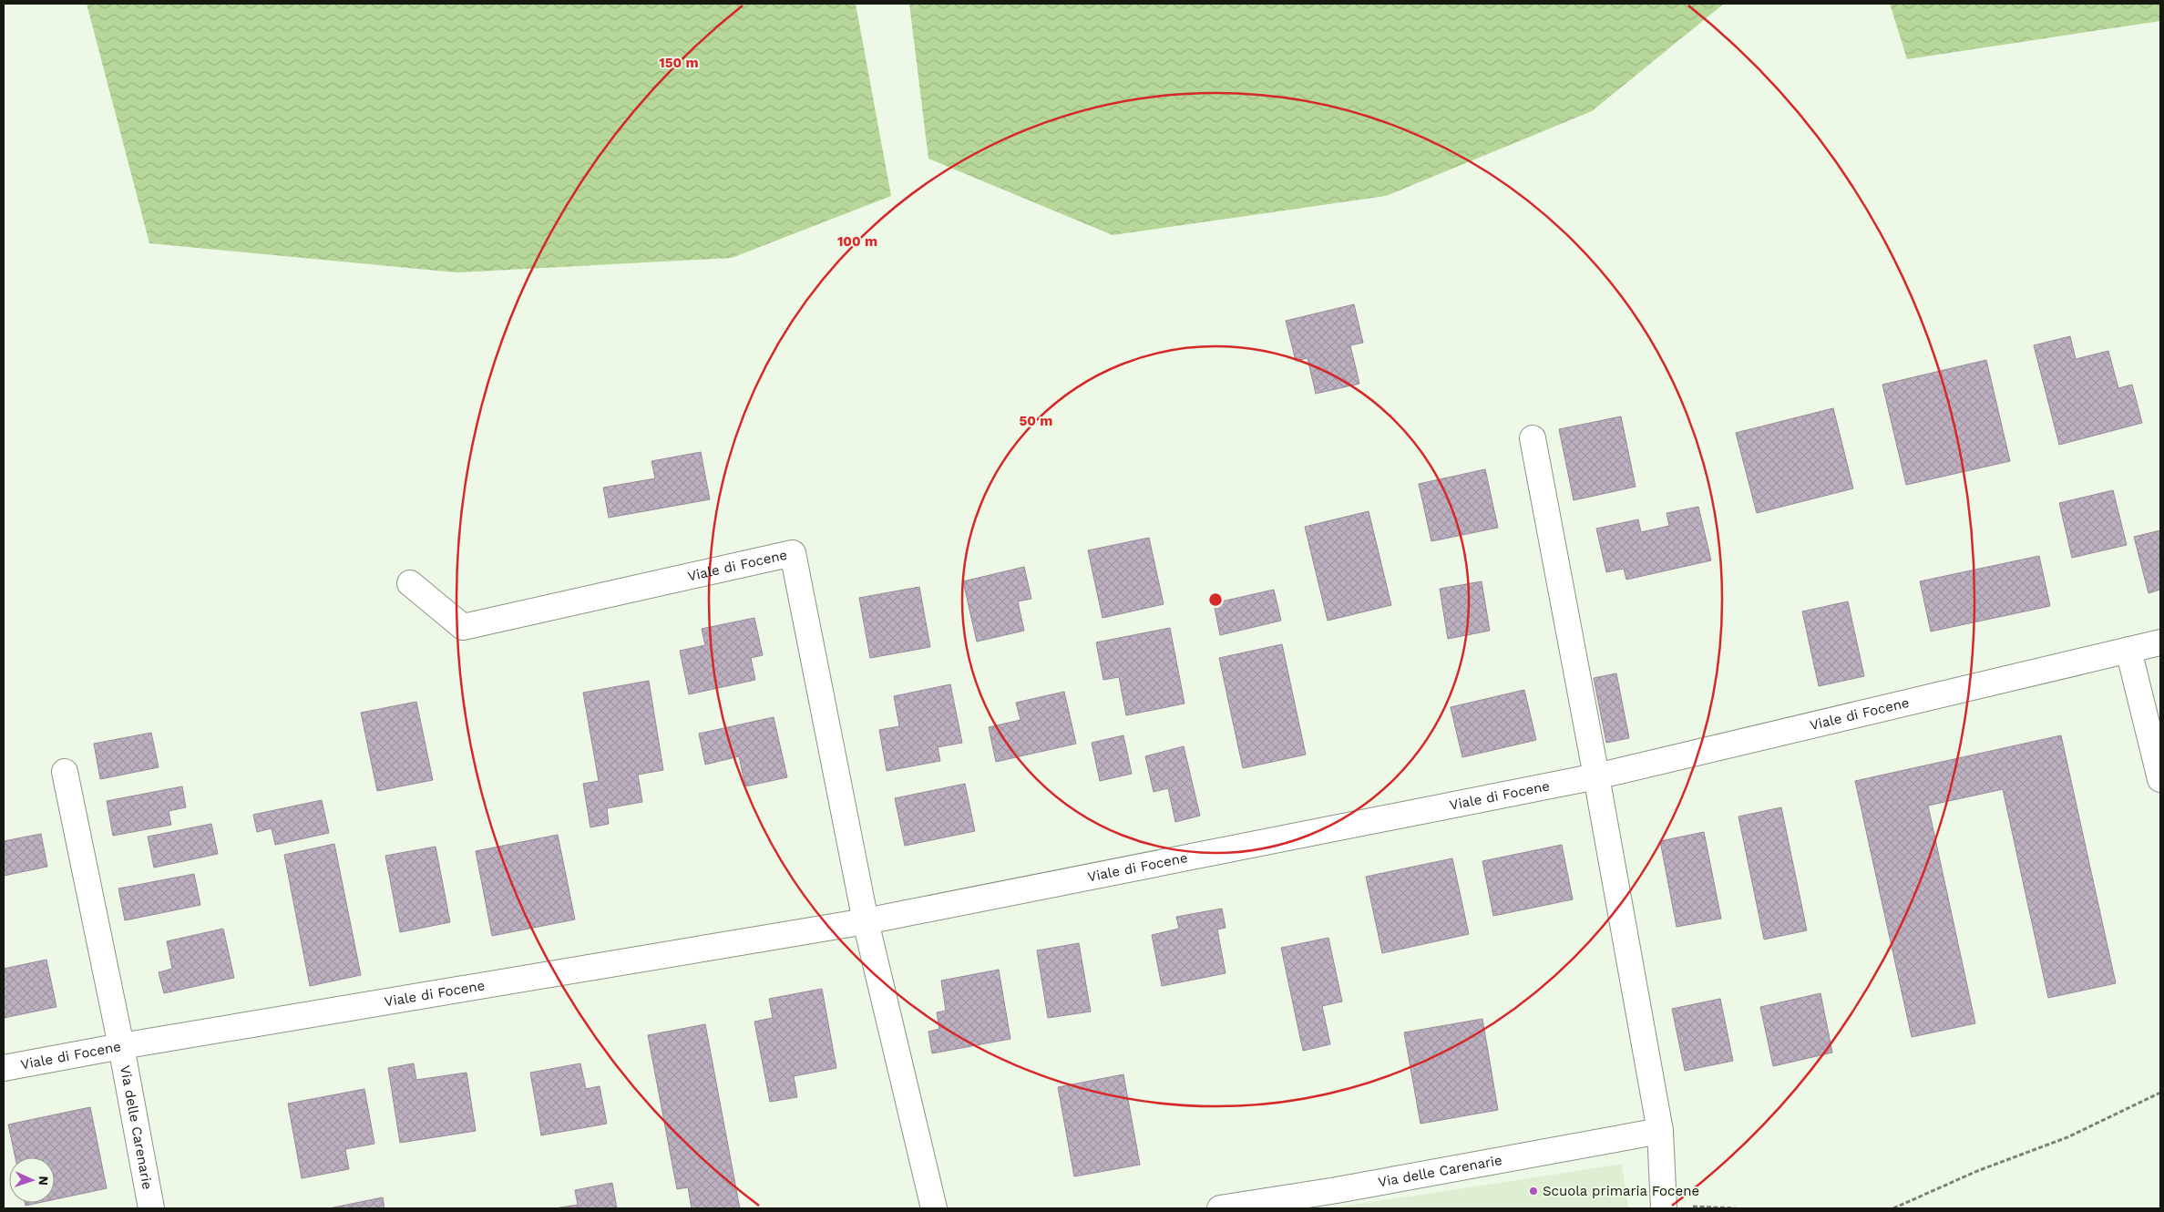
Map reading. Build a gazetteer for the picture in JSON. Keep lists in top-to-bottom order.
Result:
{
  "streets": {
    "street": ["Viale di Focene", "Via delle Carenarie"]
  },
  "crossings": [
    ["Viale di Focene", "Via delle Carenarie"]
  ],
  "places": ["Scuola primaria Focene"],
  "north": "right",
  "rings": ["150 m", "100 m", "50 m"]
}
